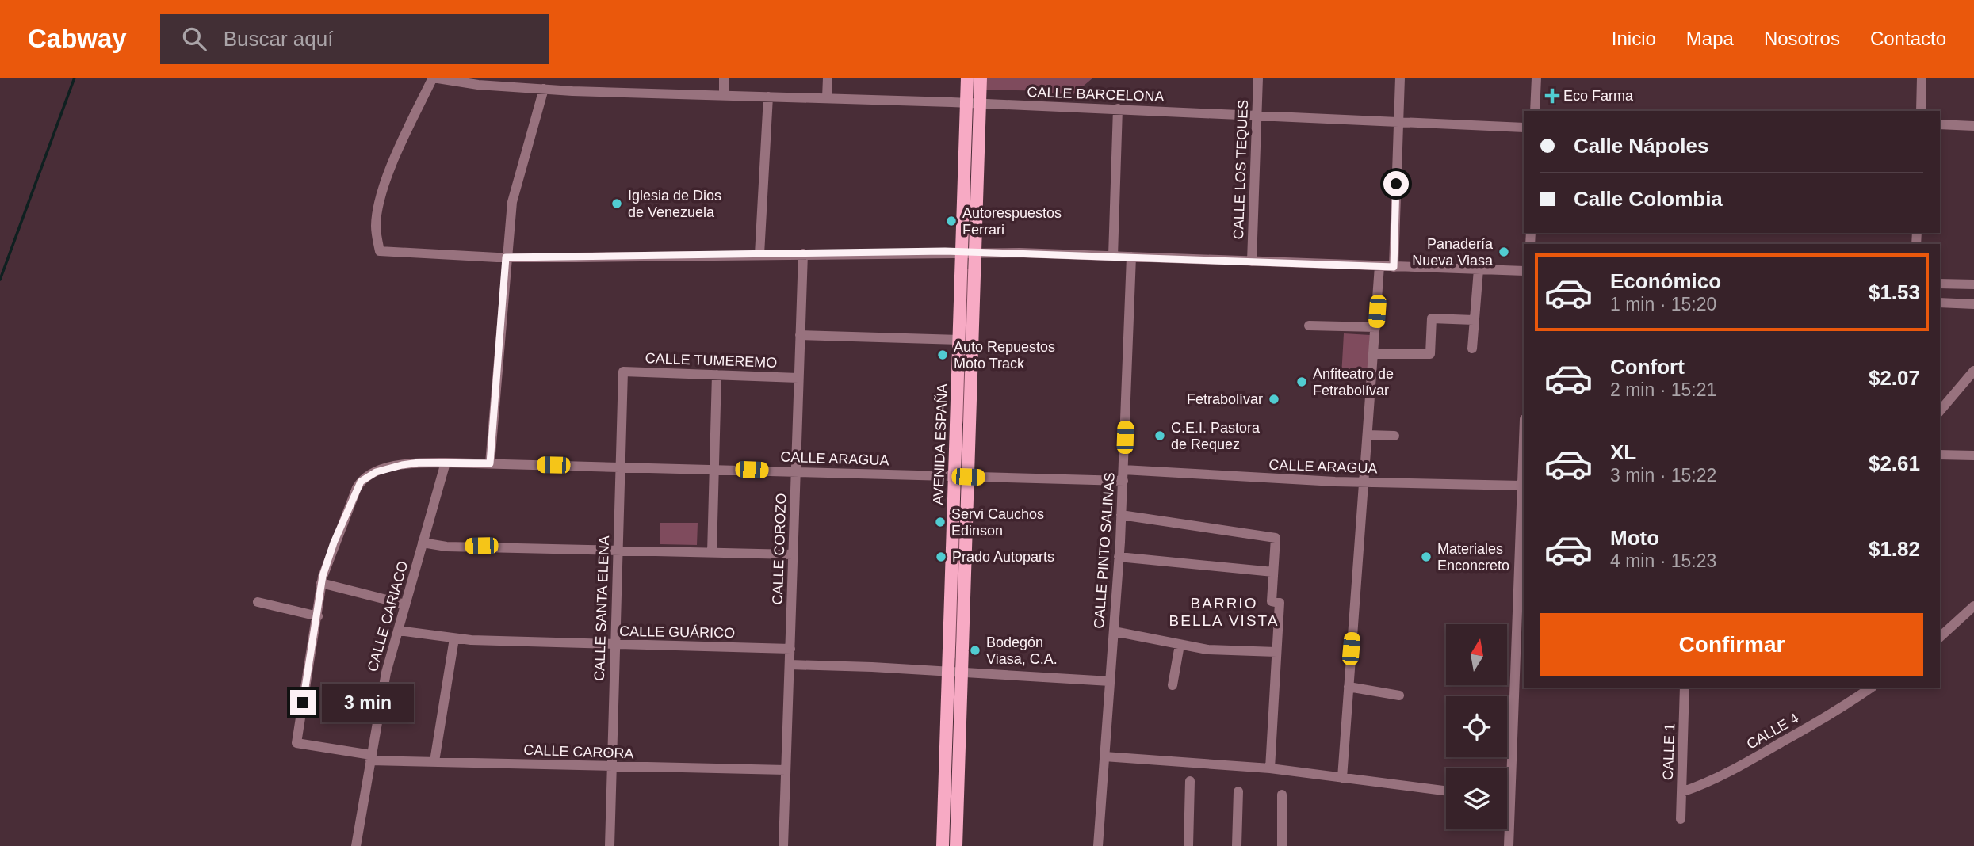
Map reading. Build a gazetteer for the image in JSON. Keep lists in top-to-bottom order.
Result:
{
  "streets": {
    "main road": ["AVENIDA ESPAÑA"],
    "street": [
      "CALLE BARCELONA",
      "CALLE LOS TEQUES",
      "CALLE TUMEREMO",
      "CALLE ARAGUA",
      "CALLE COROZO",
      "CALLE PINTO SALINAS",
      "CALLE SANTA ELENA",
      "CALLE CARIACO",
      "CALLE GUÁRICO",
      "CALLE 4",
      "CALLE CARORA",
      "CALLE 1"
    ]
  },
  "crossings": [
    ["CALLE BARCELONA", "CALLE LOS TEQUES"],
    ["CALLE BARCELONA", "AVENIDA ESPAÑA"],
    ["CALLE TUMEREMO", "CALLE COROZO"],
    ["CALLE TUMEREMO", "CALLE SANTA ELENA"],
    ["AVENIDA ESPAÑA", "CALLE ARAGUA"],
    ["CALLE ARAGUA", "CALLE COROZO"],
    ["CALLE ARAGUA", "CALLE PINTO SALINAS"],
    ["CALLE ARAGUA", "CALLE SANTA ELENA"],
    ["CALLE ARAGUA", "CALLE CARIACO"],
    ["CALLE ARAGUA", "CALLE CARORA"],
    ["CALLE COROZO", "CALLE GUÁRICO"],
    ["CALLE COROZO", "CALLE CARORA"],
    ["CALLE SANTA ELENA", "CALLE GUÁRICO"],
    ["CALLE SANTA ELENA", "CALLE CARORA"],
    ["CALLE CARIACO", "CALLE GUÁRICO"],
    ["CALLE CARIACO", "CALLE CARORA"],
    ["CALLE 4", "CALLE 1"]
  ],
  "districts": ["BARRIO BELLA VISTA"],
  "places": {
    "health": ["Eco Farma"],
    "other": [
      "Iglesia de Dios de Venezuela",
      "Autorespuestos Ferrari",
      "Panadería Nueva Viasa",
      "Auto Repuestos Moto Track",
      "Anfiteatro de Fetrabolívar",
      "Fetrabolívar",
      "C.E.I. Pastora de Requez",
      "Servi Cauchos Edinson",
      "Prado Autoparts",
      "Materiales Enconcreto",
      "Bodegón Viasa, C.A."
    ]
  },
  "north": "top",
  "page": {
    "header": "Cabway",
    "search": "Buscar aquí",
    "nav": [
      "Inicio",
      "Mapa",
      "Nosotros",
      "Contacto"
    ],
    "banner": ["Calle Nápoles", "Calle Colombia"],
    "list": [
      {
        "name": "Económico",
        "note": "1 min · 15:20",
        "value": "$1.53"
      },
      {
        "name": "Confort",
        "note": "2 min · 15:21",
        "value": "$2.07"
      },
      {
        "name": "XL",
        "note": "3 min · 15:22",
        "value": "$2.61"
      },
      {
        "name": "Moto",
        "note": "4 min · 15:23",
        "value": "$1.82"
      }
    ],
    "buttons": "Confirmar",
    "bubble": "3 min"
  }
}
